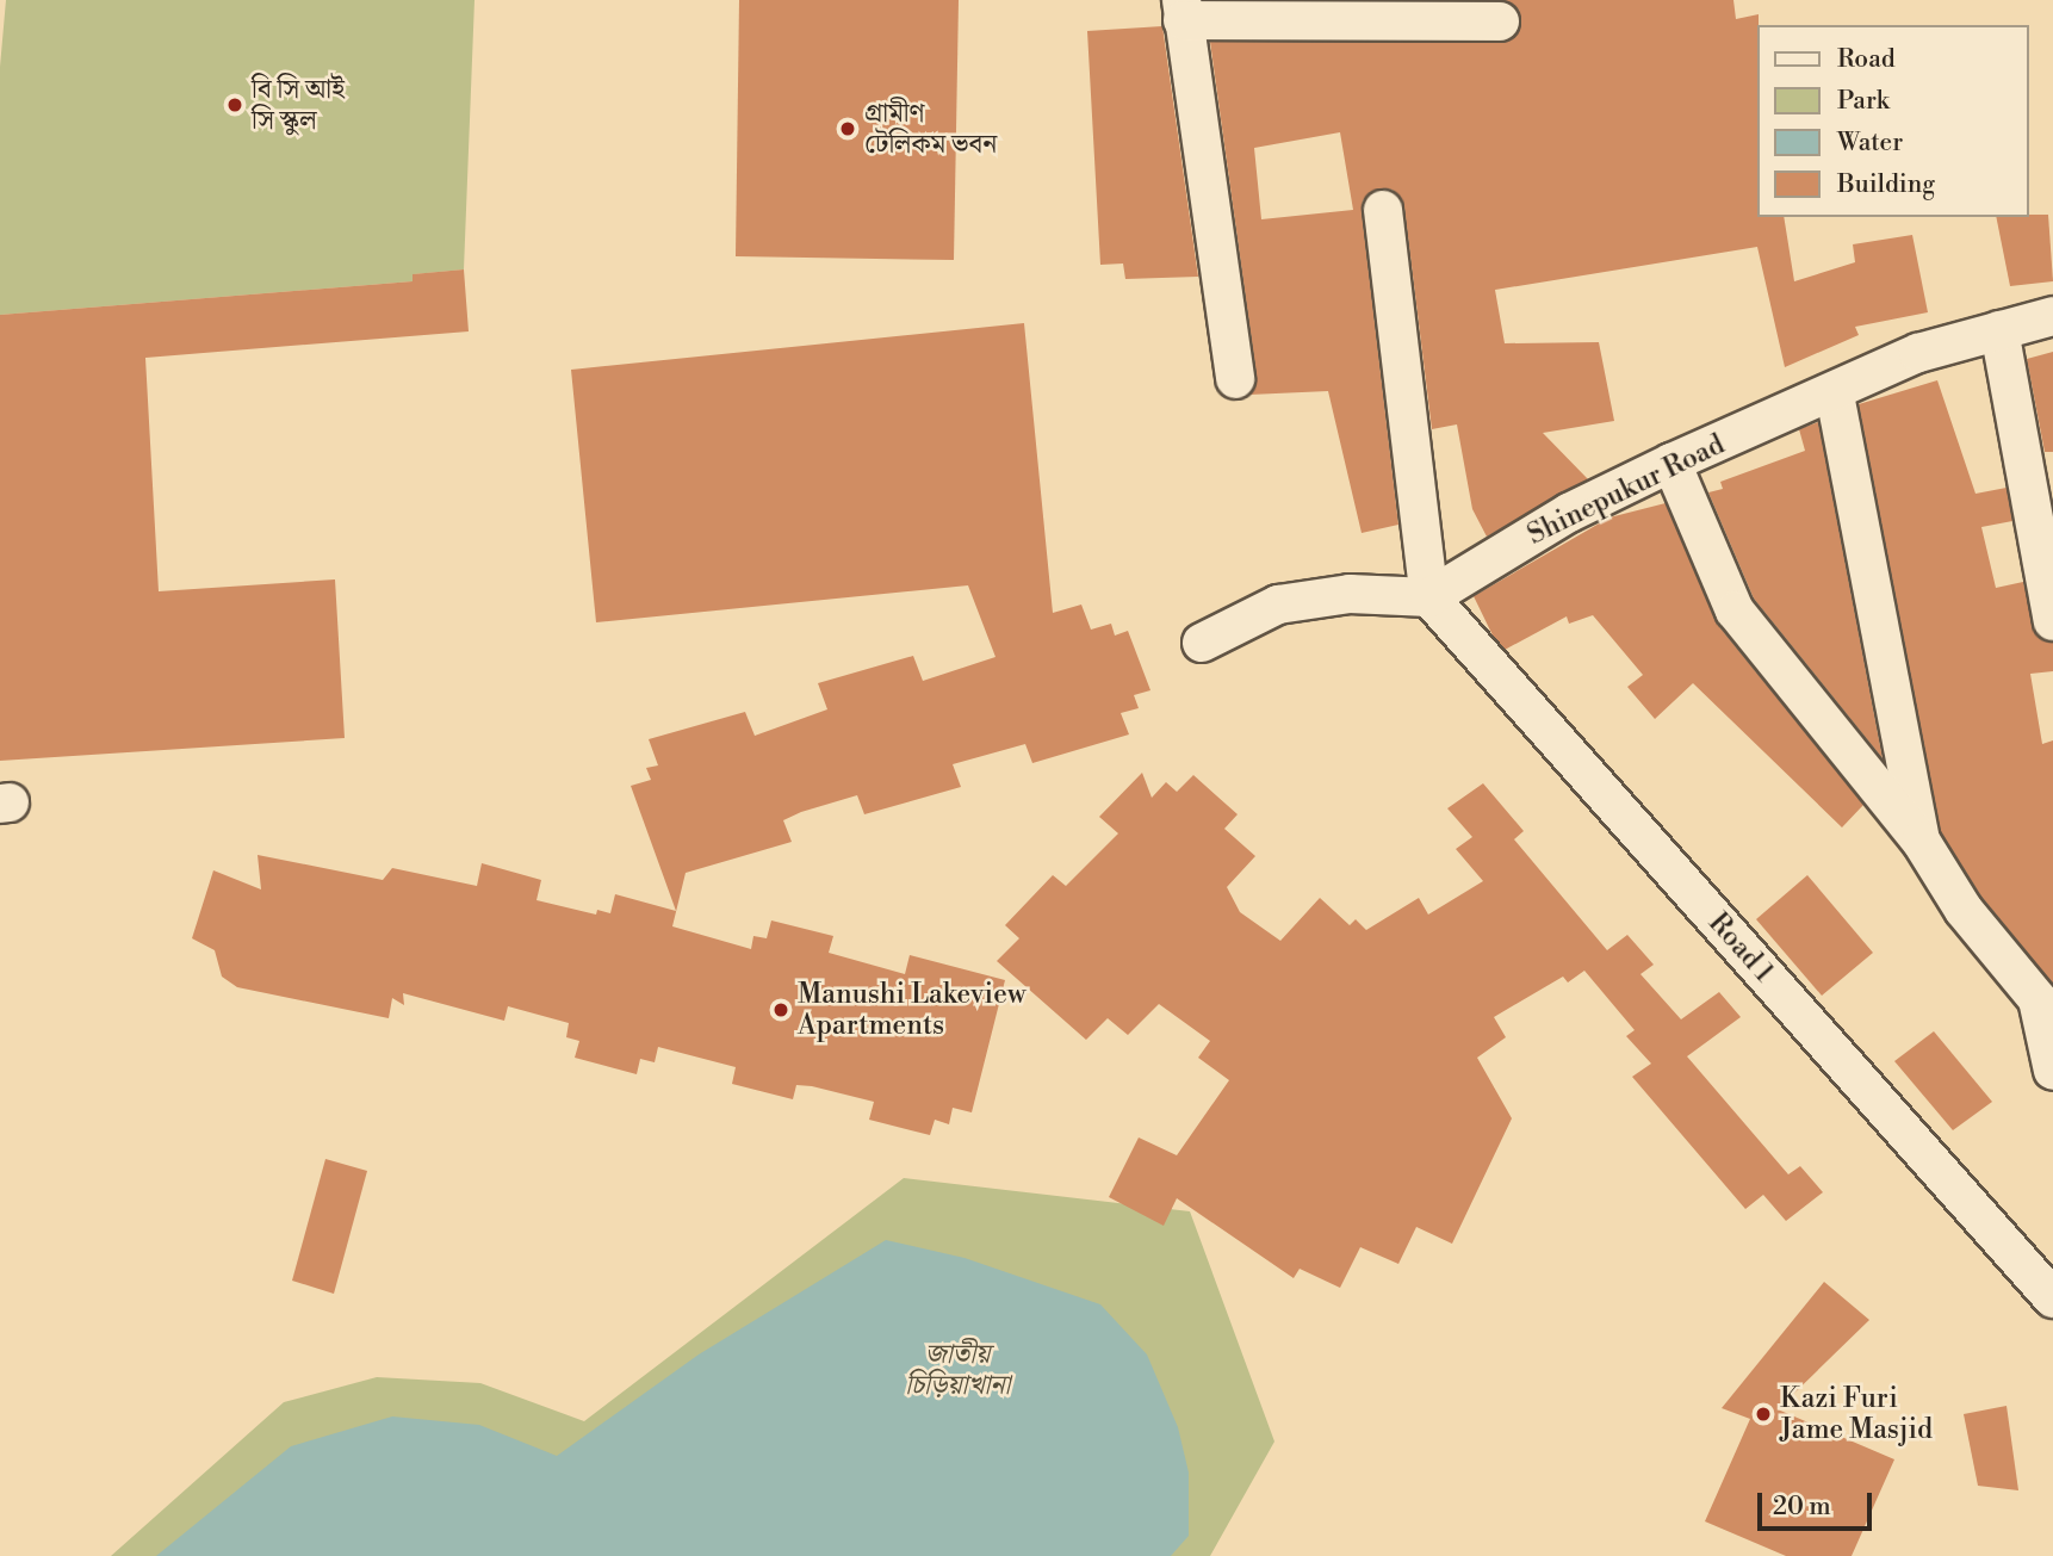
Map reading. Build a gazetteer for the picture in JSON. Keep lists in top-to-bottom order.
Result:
{
  "streets": {
    "street": ["Shinepukur Road", "Road 1"]
  },
  "crossings": [
    ["Shinepukur Road", "Road 1"]
  ],
  "parks": ["জাতীয় চিড়িয়াখানা"],
  "places": [
    "বি সি আই সি স্কুল",
    "গ্রামীণ টেলিকম ভবন",
    "Manushi Lakeview Apartments",
    "Kazi Furi Jame Masjid"
  ],
  "legend": [
    "Road",
    "Park",
    "Water",
    "Building"
  ],
  "scale_bar": "20 m"
}
